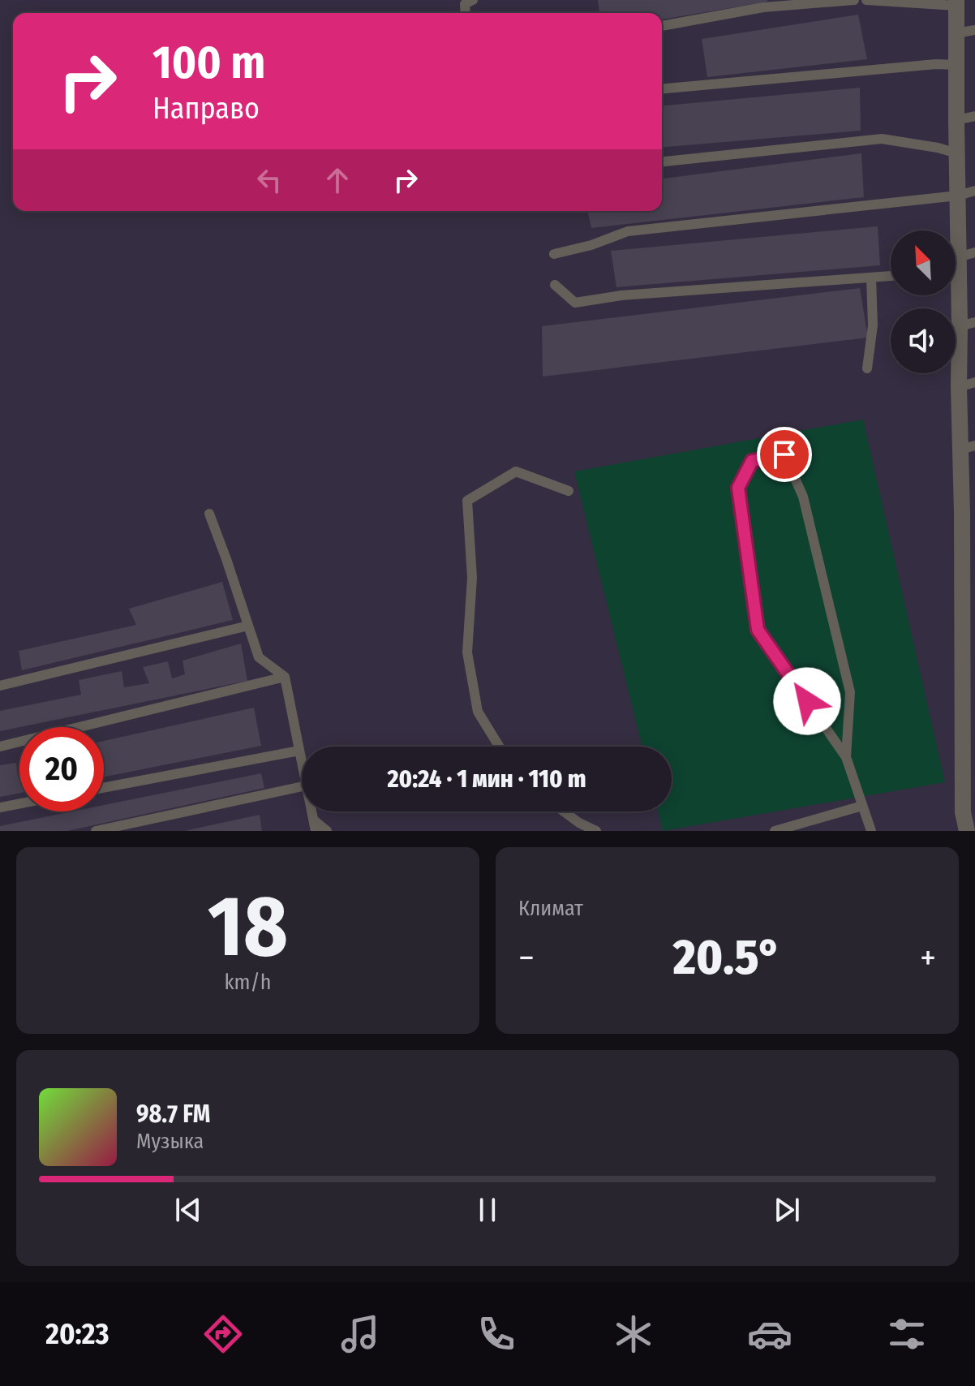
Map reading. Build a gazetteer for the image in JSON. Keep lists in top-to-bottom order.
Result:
{
  "north": "top left",
  "page": {
    "turn": ["100 m", "Направо"],
    "limit": "20",
    "trip": "20:24 · 1 мин · 110 m",
    "tile": [
      ["18", "km/h"],
      "Климат"
    ],
    "heat": ["−", "20.5°", "+"],
    "song": ["98.7 FM", "Музыка"],
    "tabs": "20:23"
  }
}
